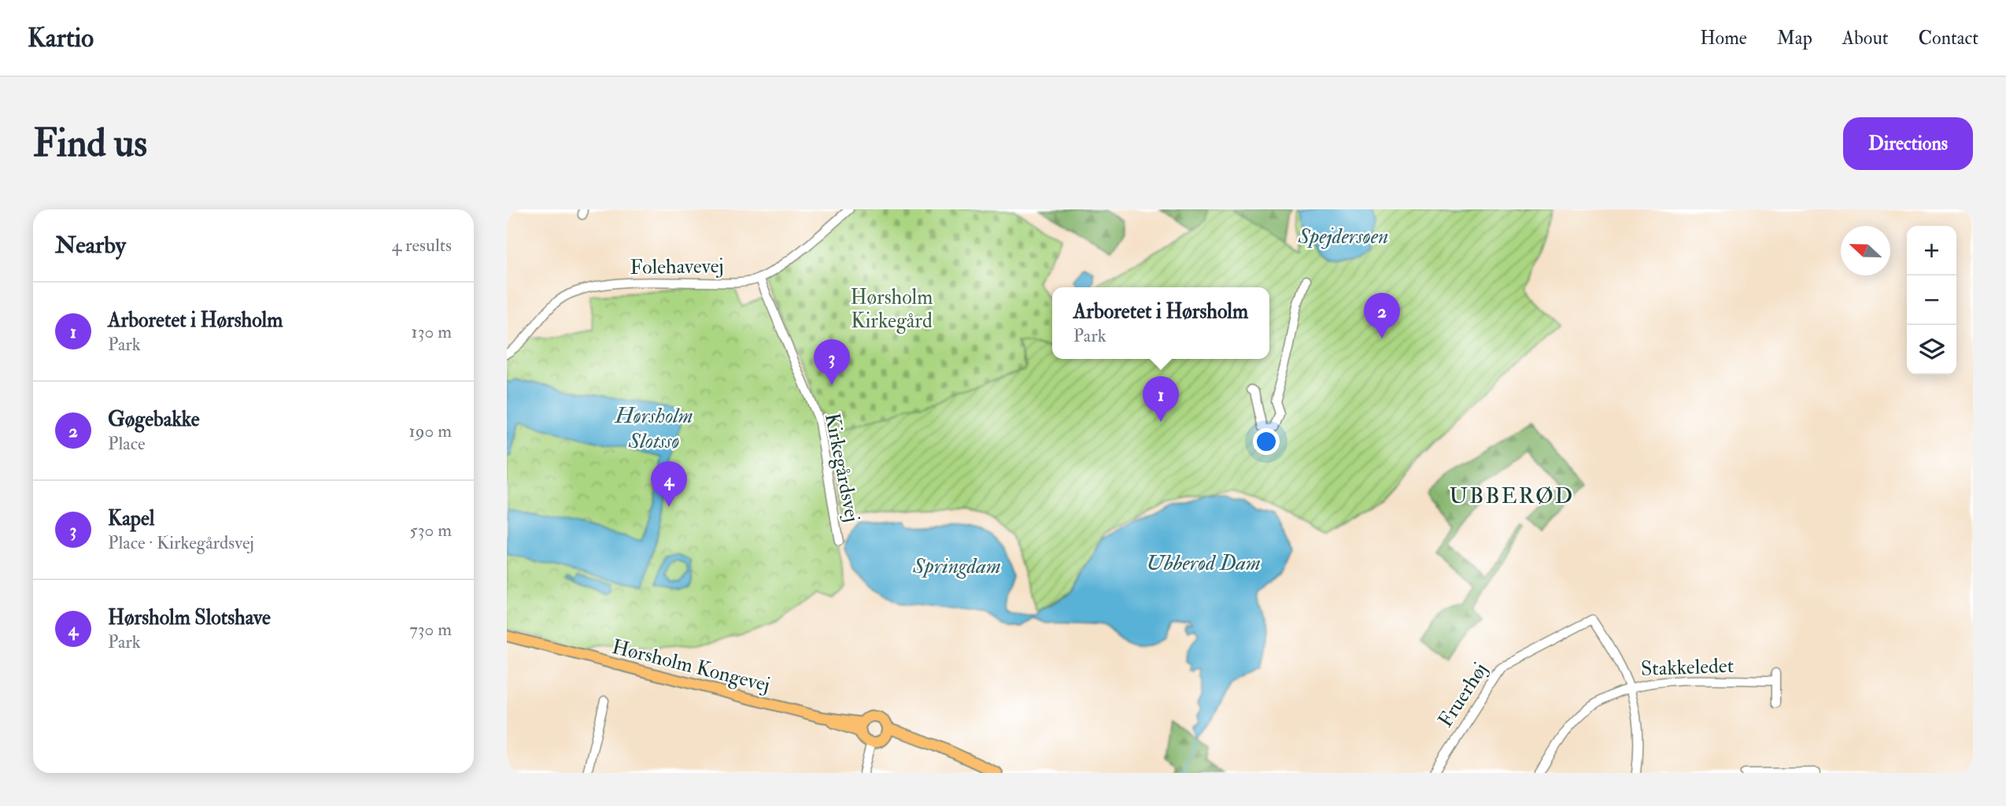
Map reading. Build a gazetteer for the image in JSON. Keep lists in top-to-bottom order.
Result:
{
  "streets": {
    "main road": ["Hørsholm Kongevej"],
    "street": [
      "Folehavevej",
      "Kirkegårdsvej",
      "Stakkeledet",
      "Fruerhøj"
    ]
  },
  "crossings": [
    ["Folehavevej", "Kirkegårdsvej"],
    ["Stakkeledet", "Fruerhøj"]
  ],
  "districts": ["UBBERØD"],
  "water": [
    "Spejdersøen",
    "Hørsholm Slotssø",
    "Ubberød Dam",
    "Springdam"
  ],
  "parks": ["Hørsholm Kirkegård"],
  "north": "left",
  "page": {
    "header": "Kartio",
    "nav": [
      "Home",
      "Map",
      "About",
      "Contact"
    ],
    "buttons": "Directions",
    "title": "Find us",
    "heading": ["Nearby", "4 results"],
    "map_buttons": ["+", "−"],
    "list": [
      {
        "mark": "1",
        "name": "Arboretet i Hørsholm",
        "note": "Park",
        "value": "130 m"
      },
      {
        "mark": "2",
        "name": "Gøgebakke",
        "note": "Place",
        "value": "190 m"
      },
      {
        "mark": "3",
        "name": "Kapel",
        "note": "Place · Kirkegårdsvej",
        "value": "530 m"
      },
      {
        "mark": "4",
        "name": "Hørsholm Slotshave",
        "note": "Park",
        "value": "730 m"
      }
    ],
    "popup": ["Arboretet i Hørsholm", "Park"],
    "pins": [
      "2",
      "3",
      "1",
      "4"
    ]
  }
}
